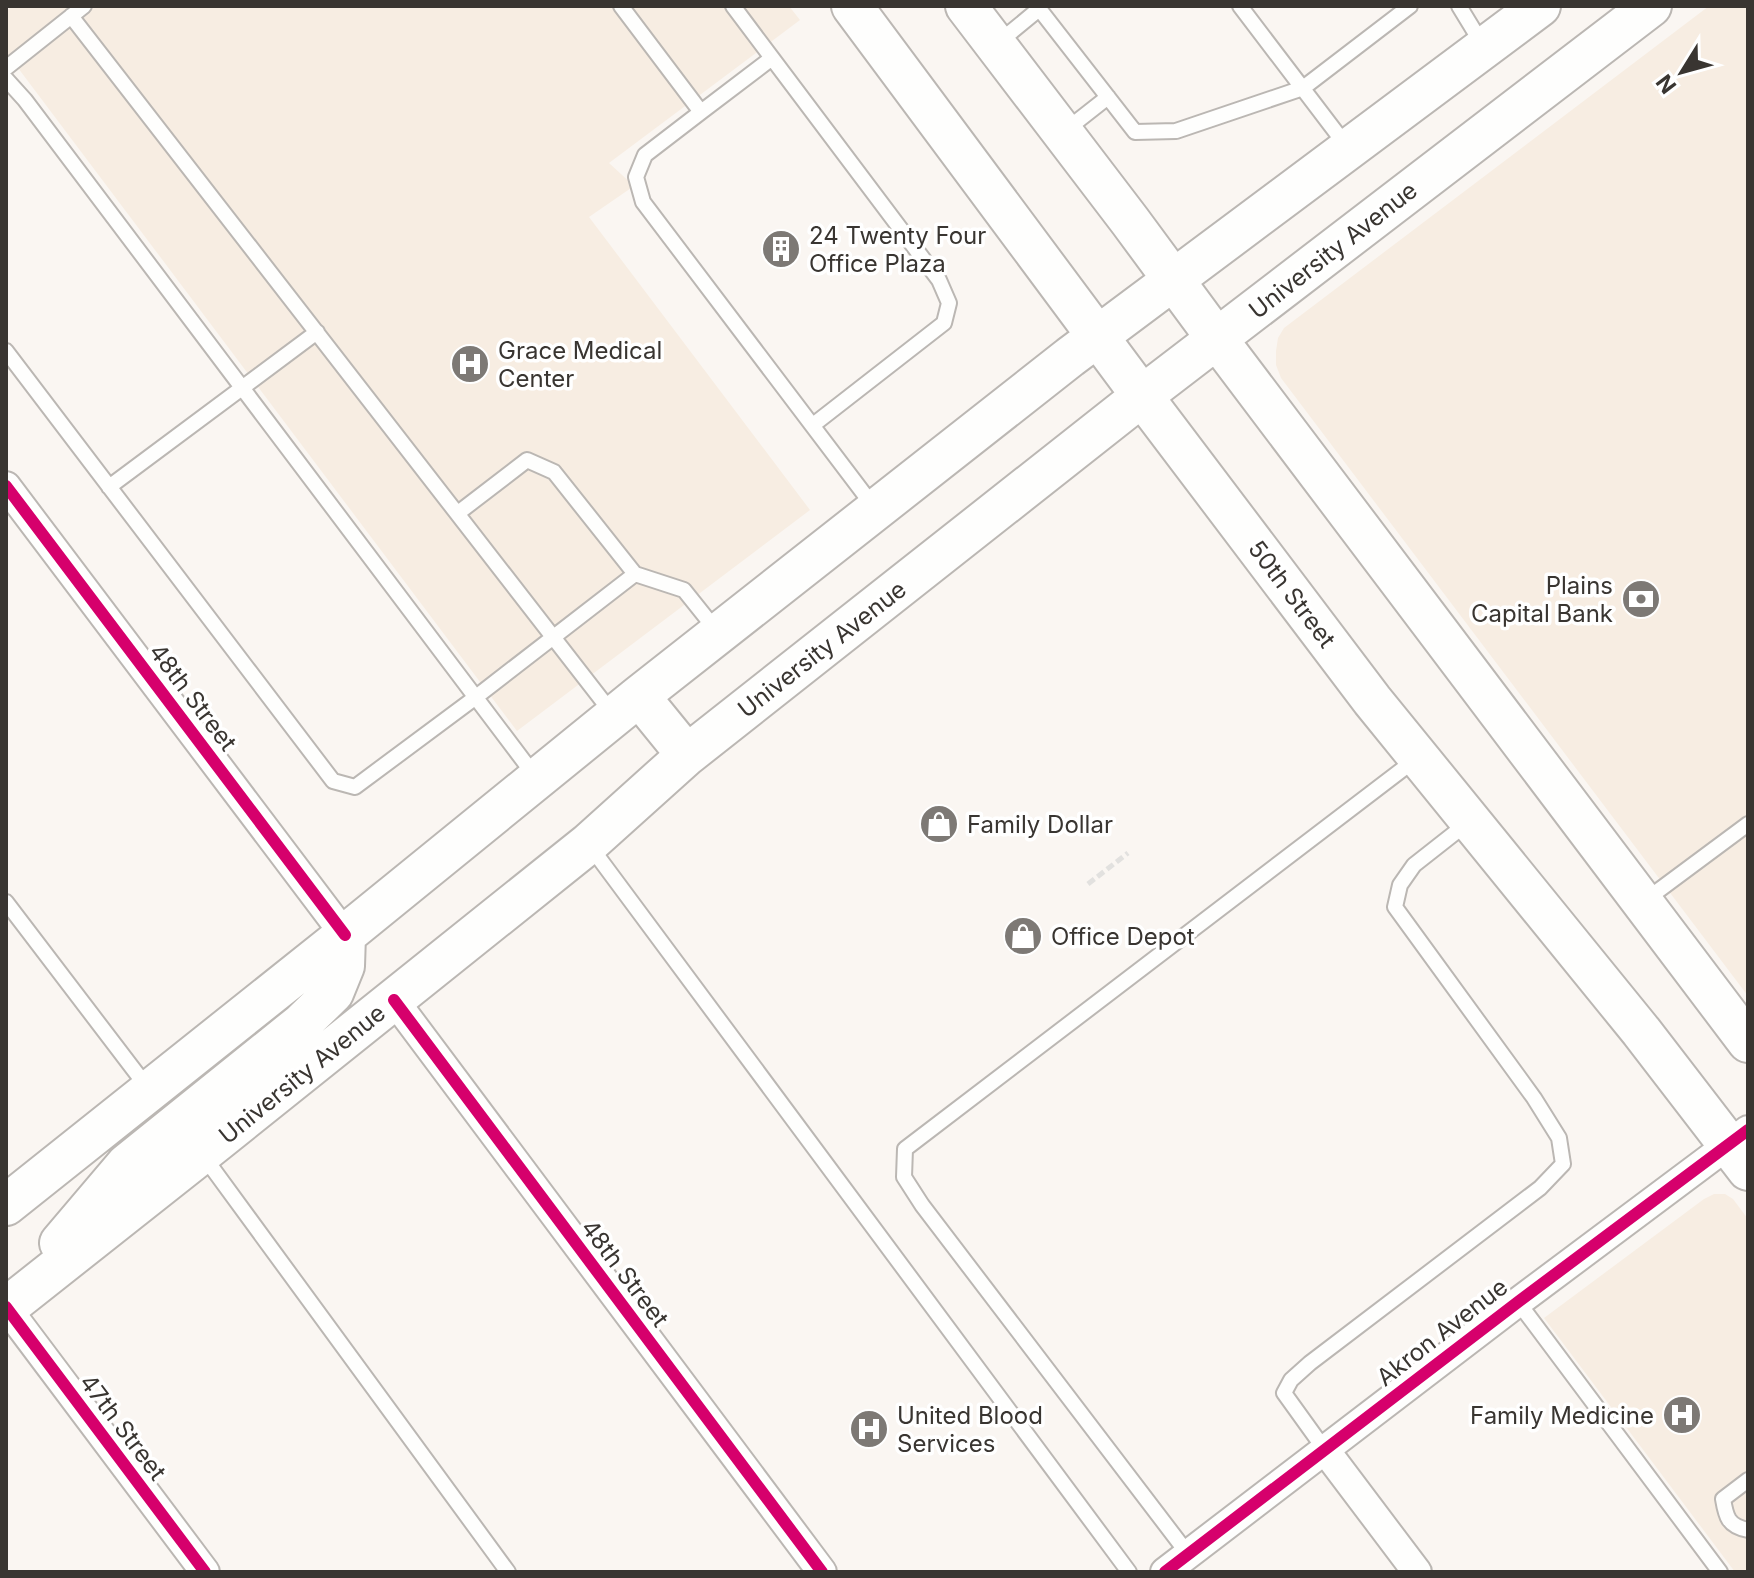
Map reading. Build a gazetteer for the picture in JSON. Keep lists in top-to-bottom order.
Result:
{
  "streets": {
    "main road": ["University Avenue", "50th Street"],
    "street": ["48th Street", "Akron Avenue", "47th Street"]
  },
  "crossings": [
    ["University Avenue", "50th Street"],
    ["University Avenue", "48th Street"],
    ["University Avenue", "47th Street"],
    ["50th Street", "Akron Avenue"]
  ],
  "places": {
    "building": ["24 Twenty Four Office Plaza"],
    "hospital": ["Grace Medical Center", "Family Medicine", "United Blood Services"],
    "bank": ["Plains Capital Bank"],
    "shop": ["Family Dollar", "Office Depot"]
  },
  "north": "bottom left"
}
